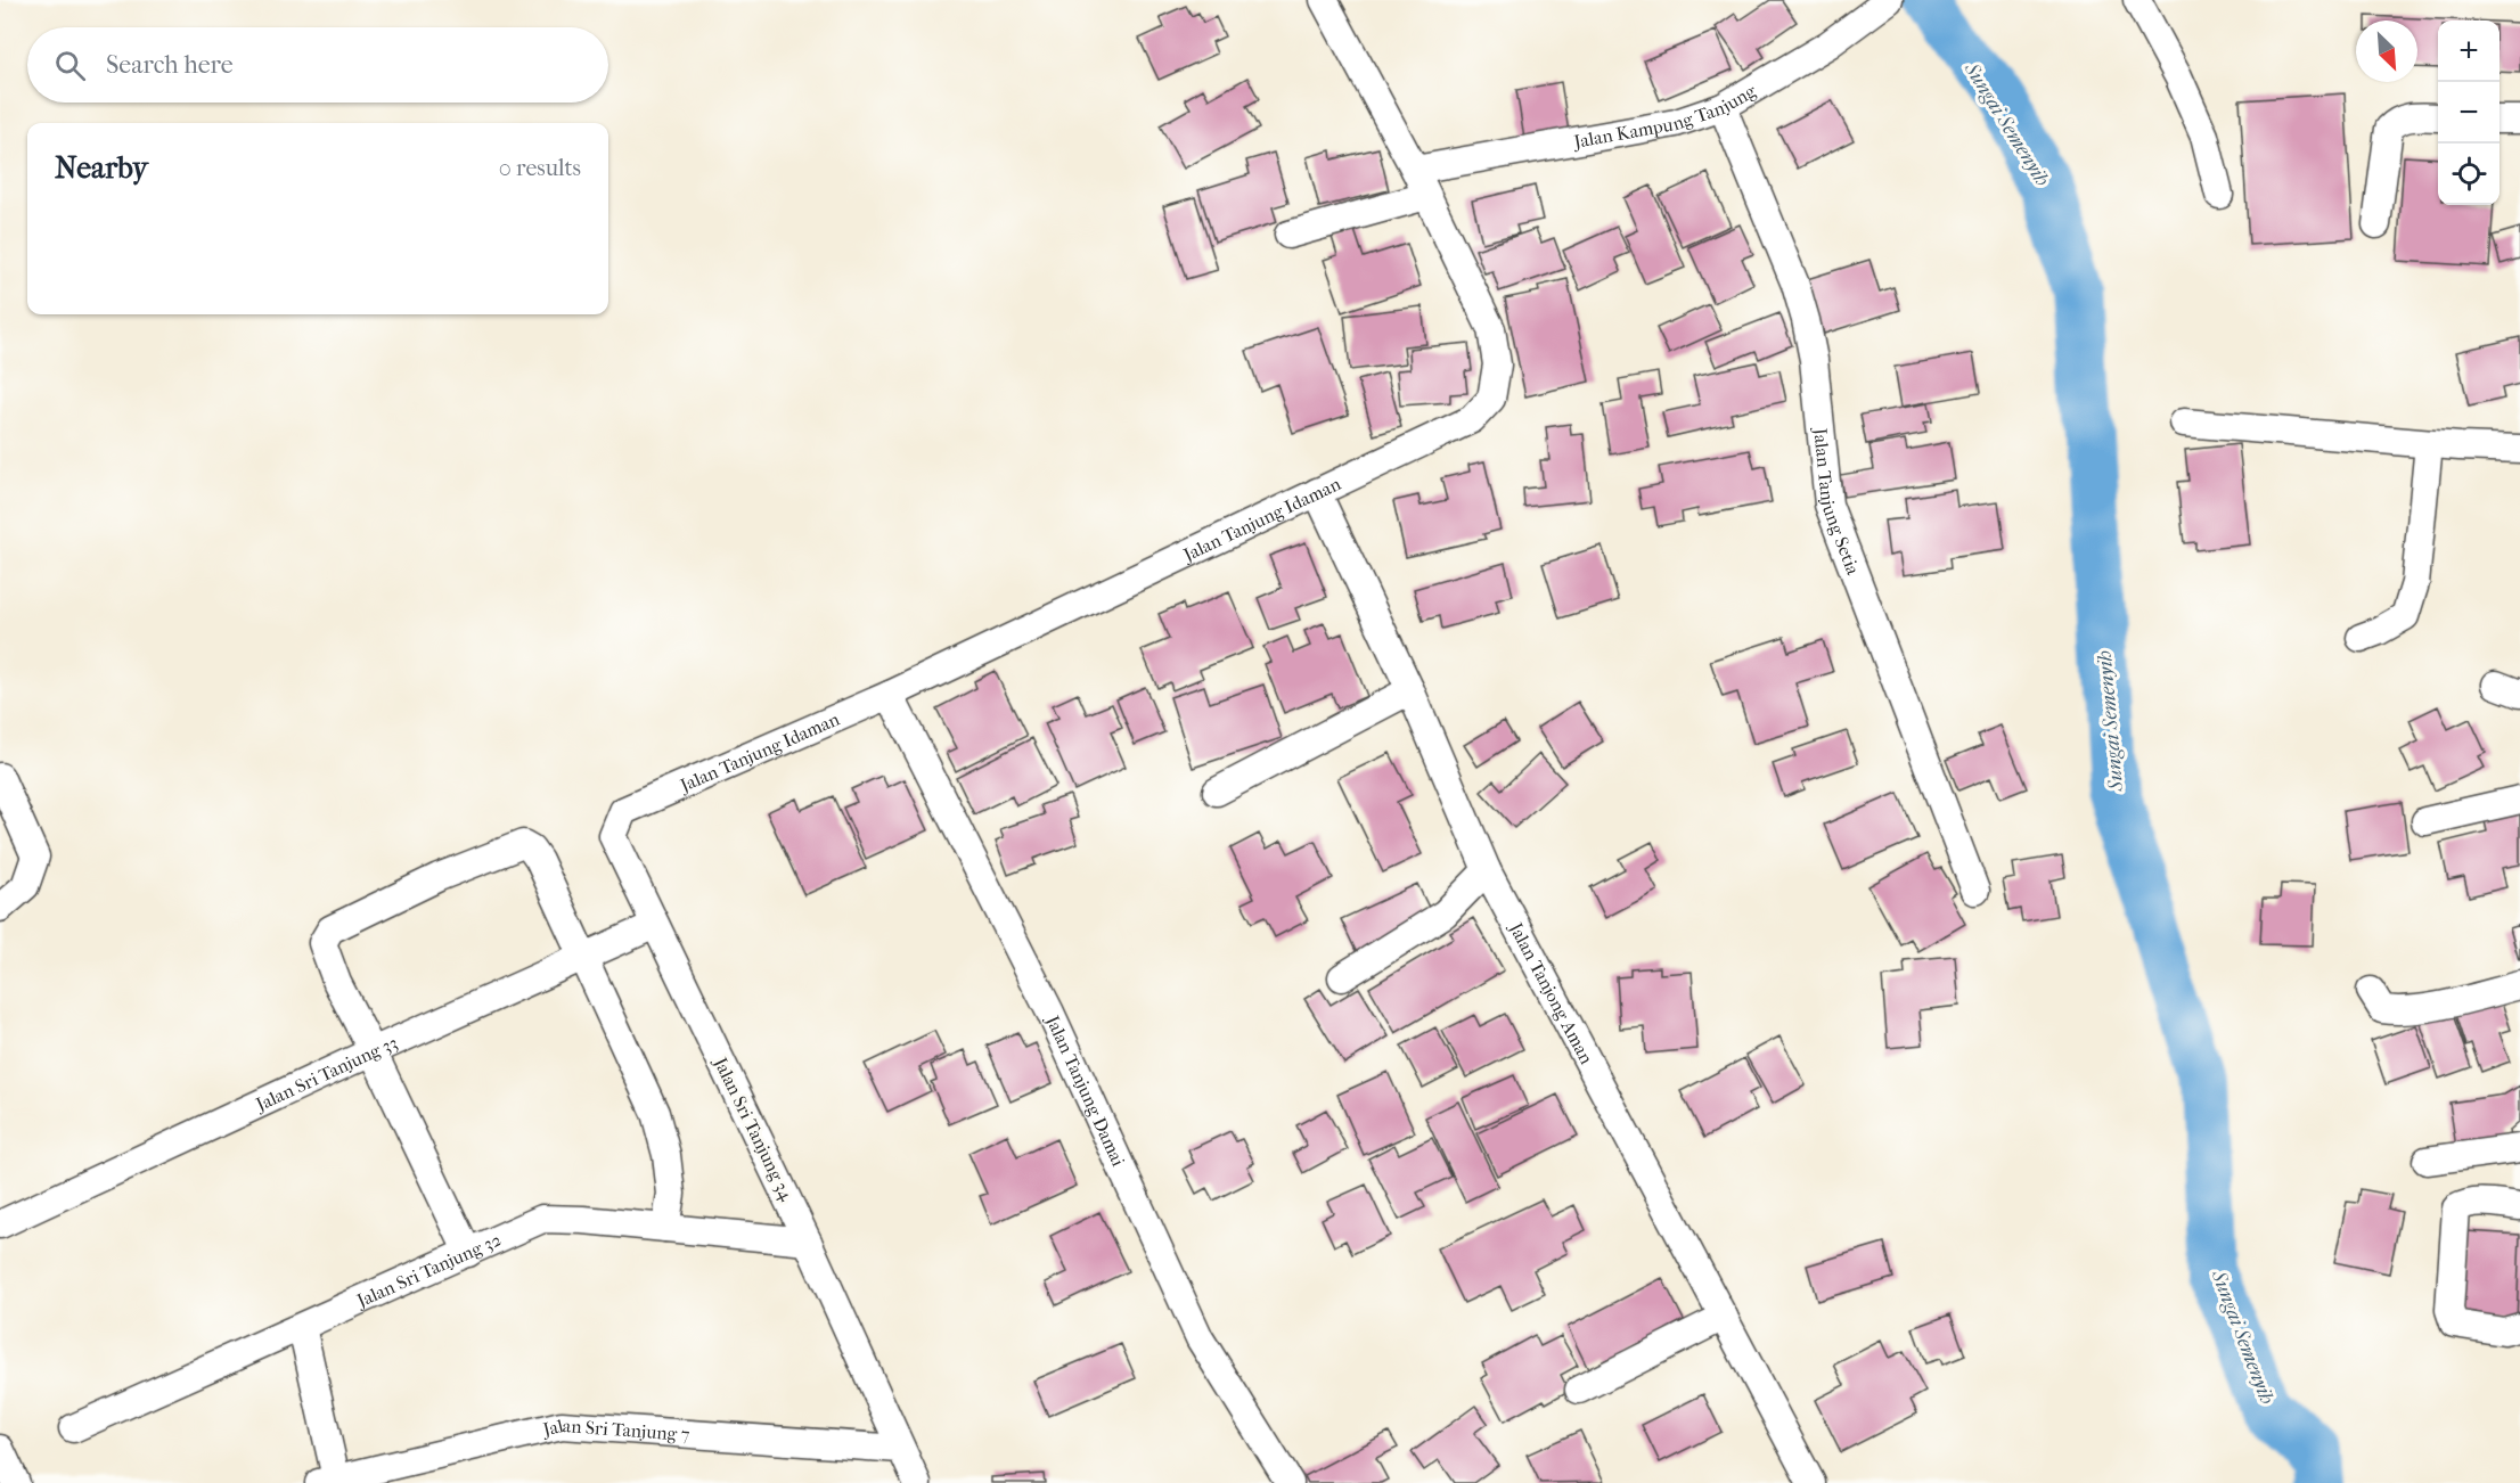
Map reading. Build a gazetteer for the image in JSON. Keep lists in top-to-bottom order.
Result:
{
  "streets": {
    "street": [
      "Jalan Kampung Tanjung",
      "Jalan Tanjung Setia",
      "Jalan Tanjung Idaman",
      "Jalan Tanjong Aman",
      "Jalan Sri Tanjung 33",
      "Jalan Tanjung Damai",
      "Jalan Sri Tanjung 34",
      "Jalan Sri Tanjung 32",
      "Jalan Sri Tanjung 7"
    ]
  },
  "crossings": [
    ["Jalan Kampung Tanjung", "Jalan Tanjung Setia"],
    ["Jalan Kampung Tanjung", "Jalan Tanjung Idaman"],
    ["Jalan Tanjung Idaman", "Jalan Tanjong Aman"],
    ["Jalan Tanjung Idaman", "Jalan Tanjung Damai"],
    ["Jalan Tanjung Idaman", "Jalan Sri Tanjung 34"],
    ["Jalan Sri Tanjung 33", "Jalan Sri Tanjung 34"],
    ["Jalan Sri Tanjung 34", "Jalan Sri Tanjung 32"],
    ["Jalan Sri Tanjung 34", "Jalan Sri Tanjung 7"]
  ],
  "water": ["Sungai Semenyih"],
  "north": "bottom right",
  "page": {
    "map_buttons": ["+", "−"],
    "search": "Search here",
    "heading": ["Nearby", "0 results"]
  }
}
